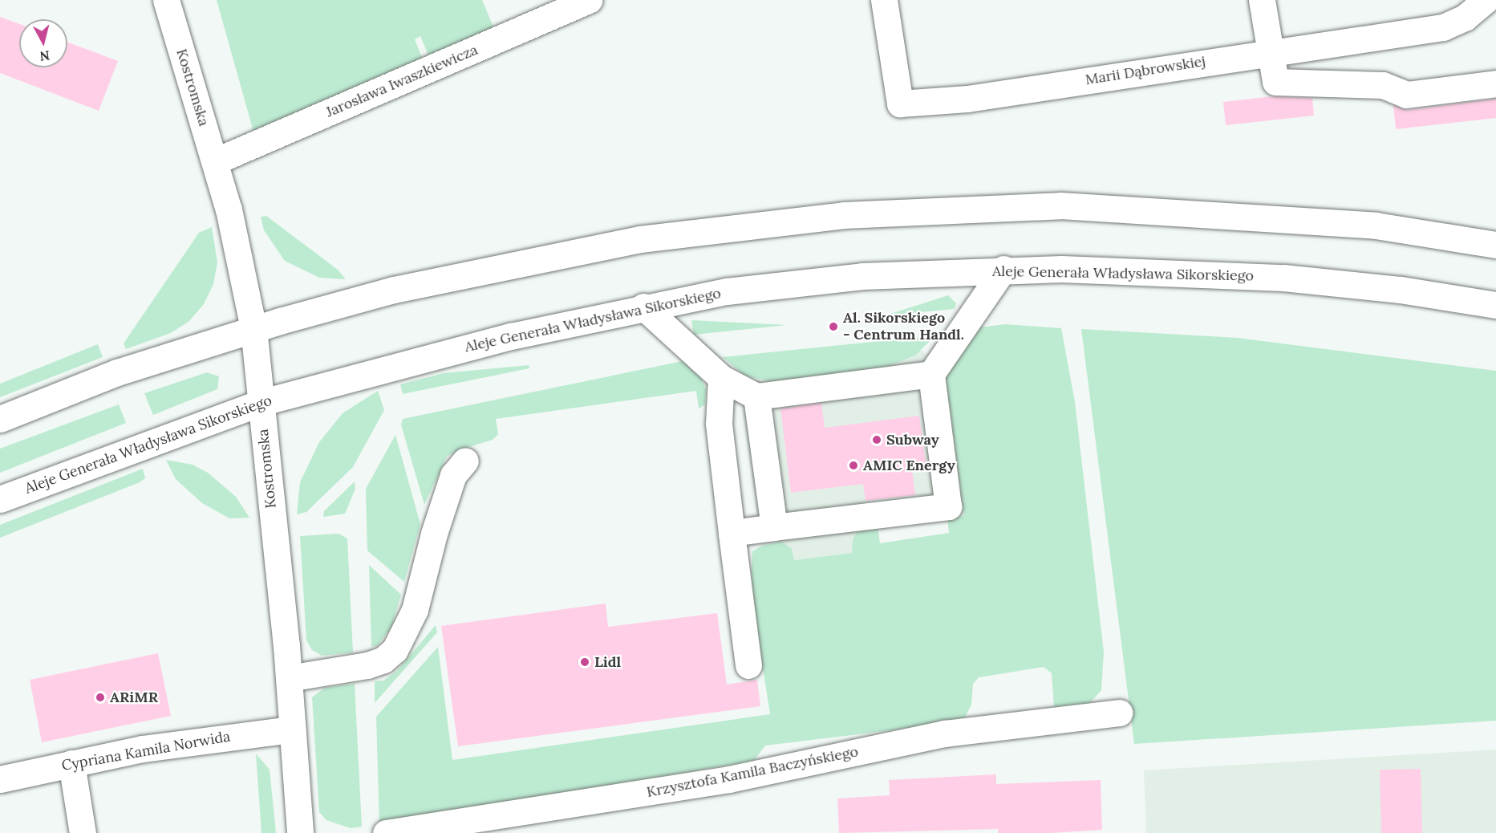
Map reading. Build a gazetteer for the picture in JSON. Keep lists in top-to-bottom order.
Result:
{
  "streets": {
    "main road": [
      "Marii Dąbrowskiej",
      "Jarosława Iwaszkiewicza",
      "Kostromska",
      "Aleje Generała Władysława Sikorskiego",
      "Cypriana Kamila Norwida",
      "Krzysztofa Kamila Baczyńskiego"
    ]
  },
  "crossings": [
    ["Jarosława Iwaszkiewicza", "Kostromska"],
    ["Kostromska", "Aleje Generała Władysława Sikorskiego"],
    ["Kostromska", "Cypriana Kamila Norwida"]
  ],
  "places": [
    "Al. Sikorskiego - Centrum Handl.",
    "Subway",
    "AMIC Energy",
    "Lidl",
    "ARiMR"
  ],
  "north": "bottom"
}
